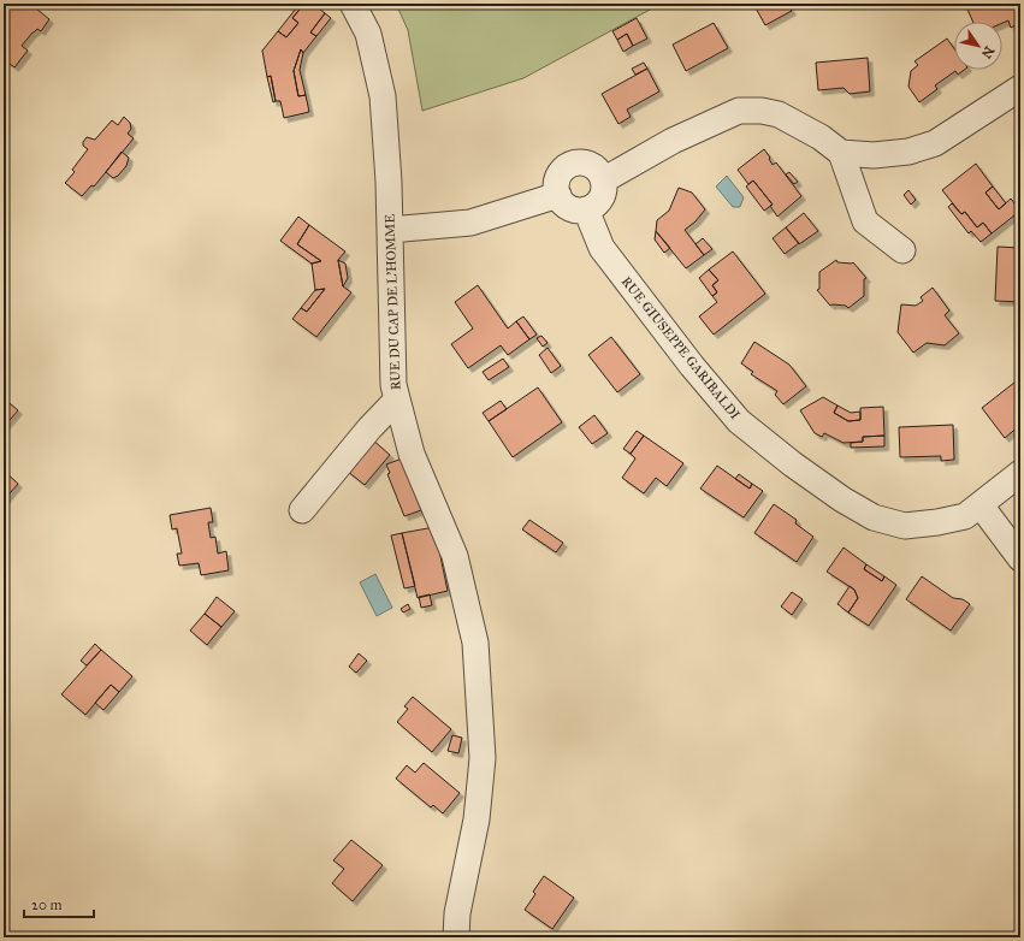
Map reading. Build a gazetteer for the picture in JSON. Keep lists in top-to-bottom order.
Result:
{
  "streets": {
    "street": ["RUE DU CAP DE L'HOMME", "RUE GIUSEPPE GARIBALDI"]
  },
  "scale_bar": "20 m",
  "north": "bottom right"
}
